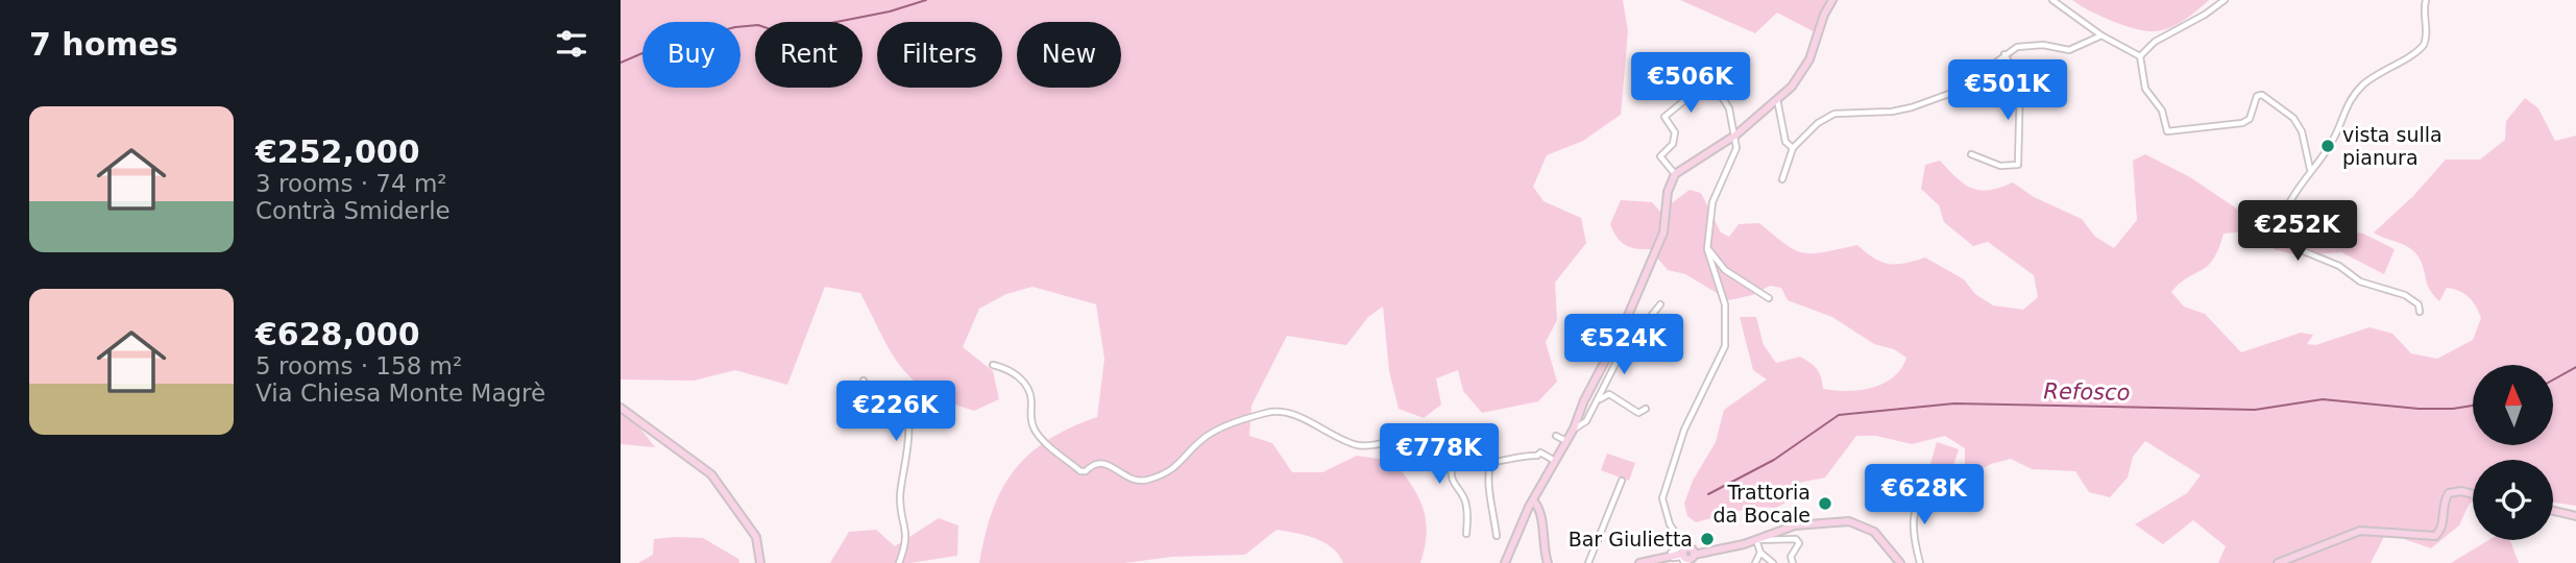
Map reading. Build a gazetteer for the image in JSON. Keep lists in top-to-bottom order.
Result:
{
  "water": ["Refosco"],
  "places": ["vista sulla pianura", "Trattoria da Bocale", "Bar Giulietta"],
  "north": "top",
  "page": {
    "heading": "7 homes",
    "chip": [
      "Buy",
      "Rent",
      "Filters",
      "New"
    ],
    "price": [
      "€506K",
      "€501K",
      "€252K",
      "€524K",
      "€226K",
      "€778K",
      "€628K"
    ],
    "list": [
      {
        "name": "€252,000",
        "note": "3 rooms · 74 m² · Contrà Smiderle"
      },
      {
        "name": "€628,000",
        "note": "5 rooms · 158 m² · Via Chiesa Monte Magrè"
      }
    ]
  }
}
